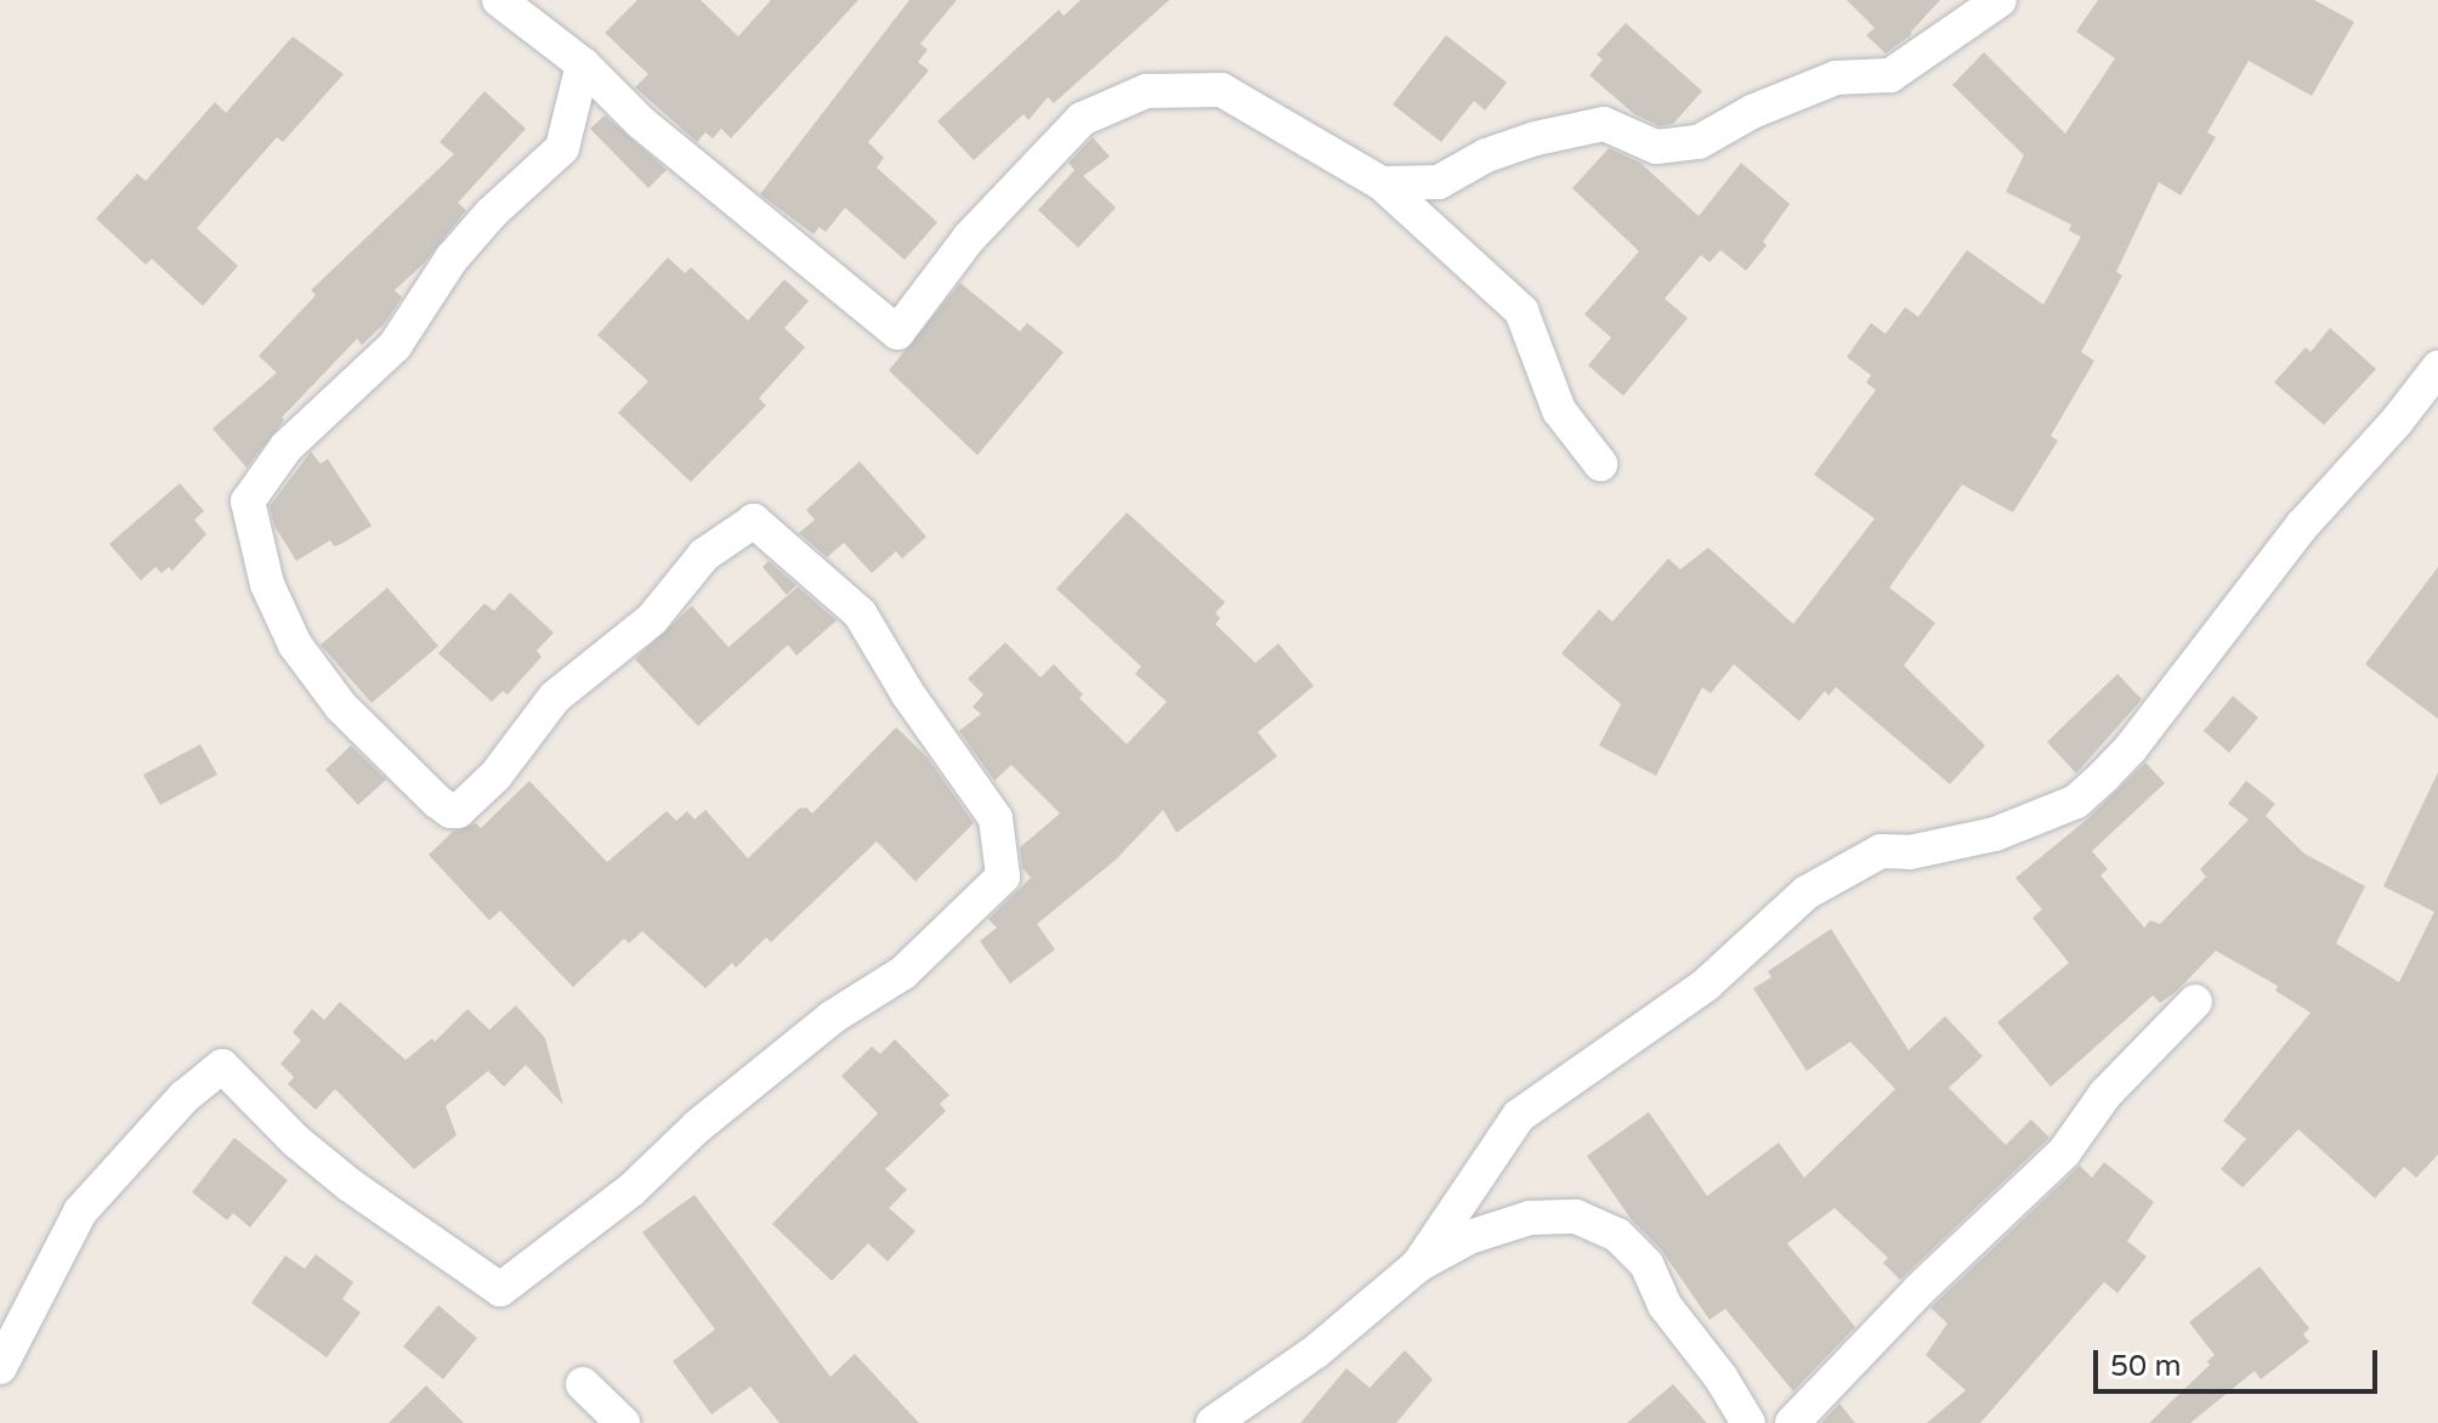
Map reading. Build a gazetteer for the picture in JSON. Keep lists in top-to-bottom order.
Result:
{
  "scale_bar": "50 m"
}
